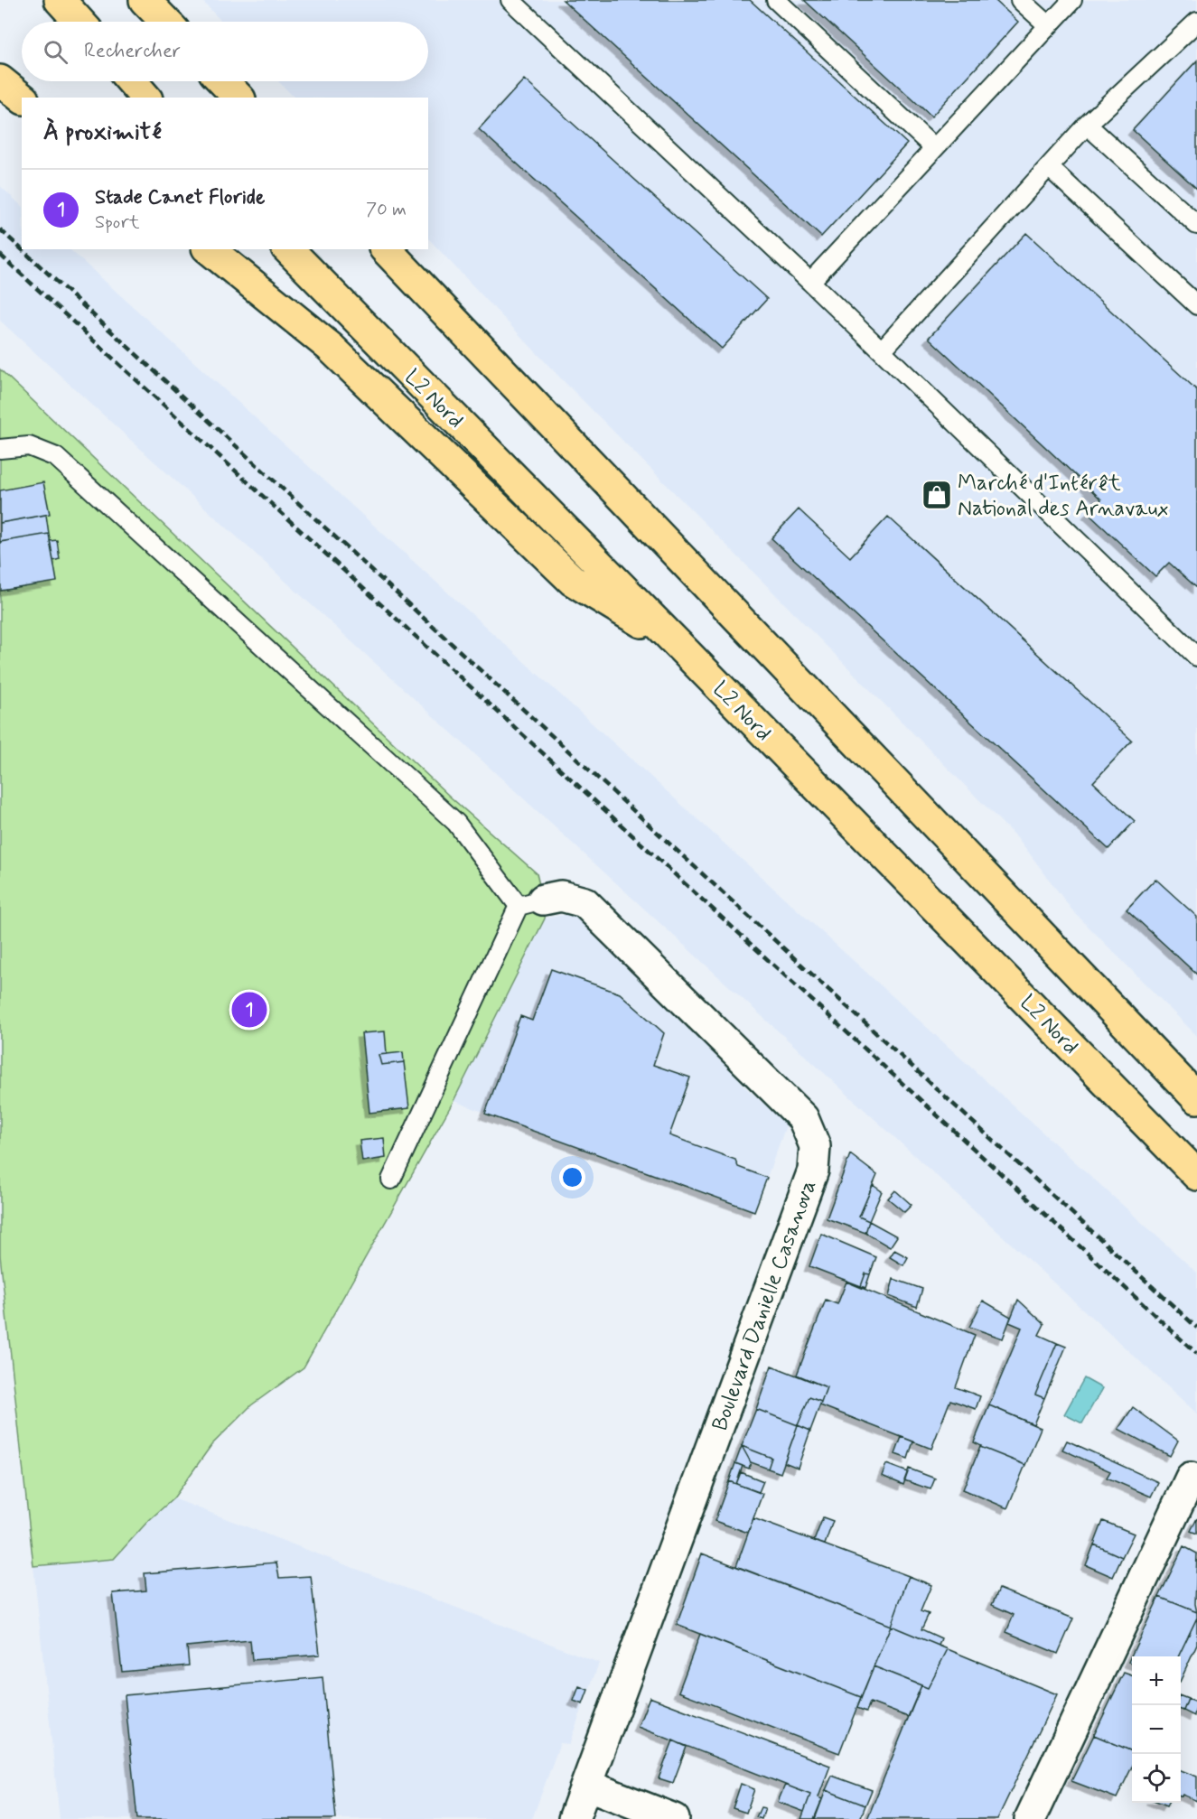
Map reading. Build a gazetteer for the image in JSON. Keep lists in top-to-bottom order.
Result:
{
  "streets": {
    "highway": ["L2 Nord"],
    "street": ["Boulevard Danielle Casanova"]
  },
  "places": {
    "shop": ["Marché d'Intérêt National des Arnavaux"]
  },
  "page": {
    "search": "Rechercher",
    "heading": "À proximité",
    "list": [
      {
        "mark": "1",
        "name": "Stade Canet Floride",
        "note": "Sport",
        "value": "70 m"
      }
    ],
    "pins": "1",
    "map_buttons": ["+", "−"]
  }
}
